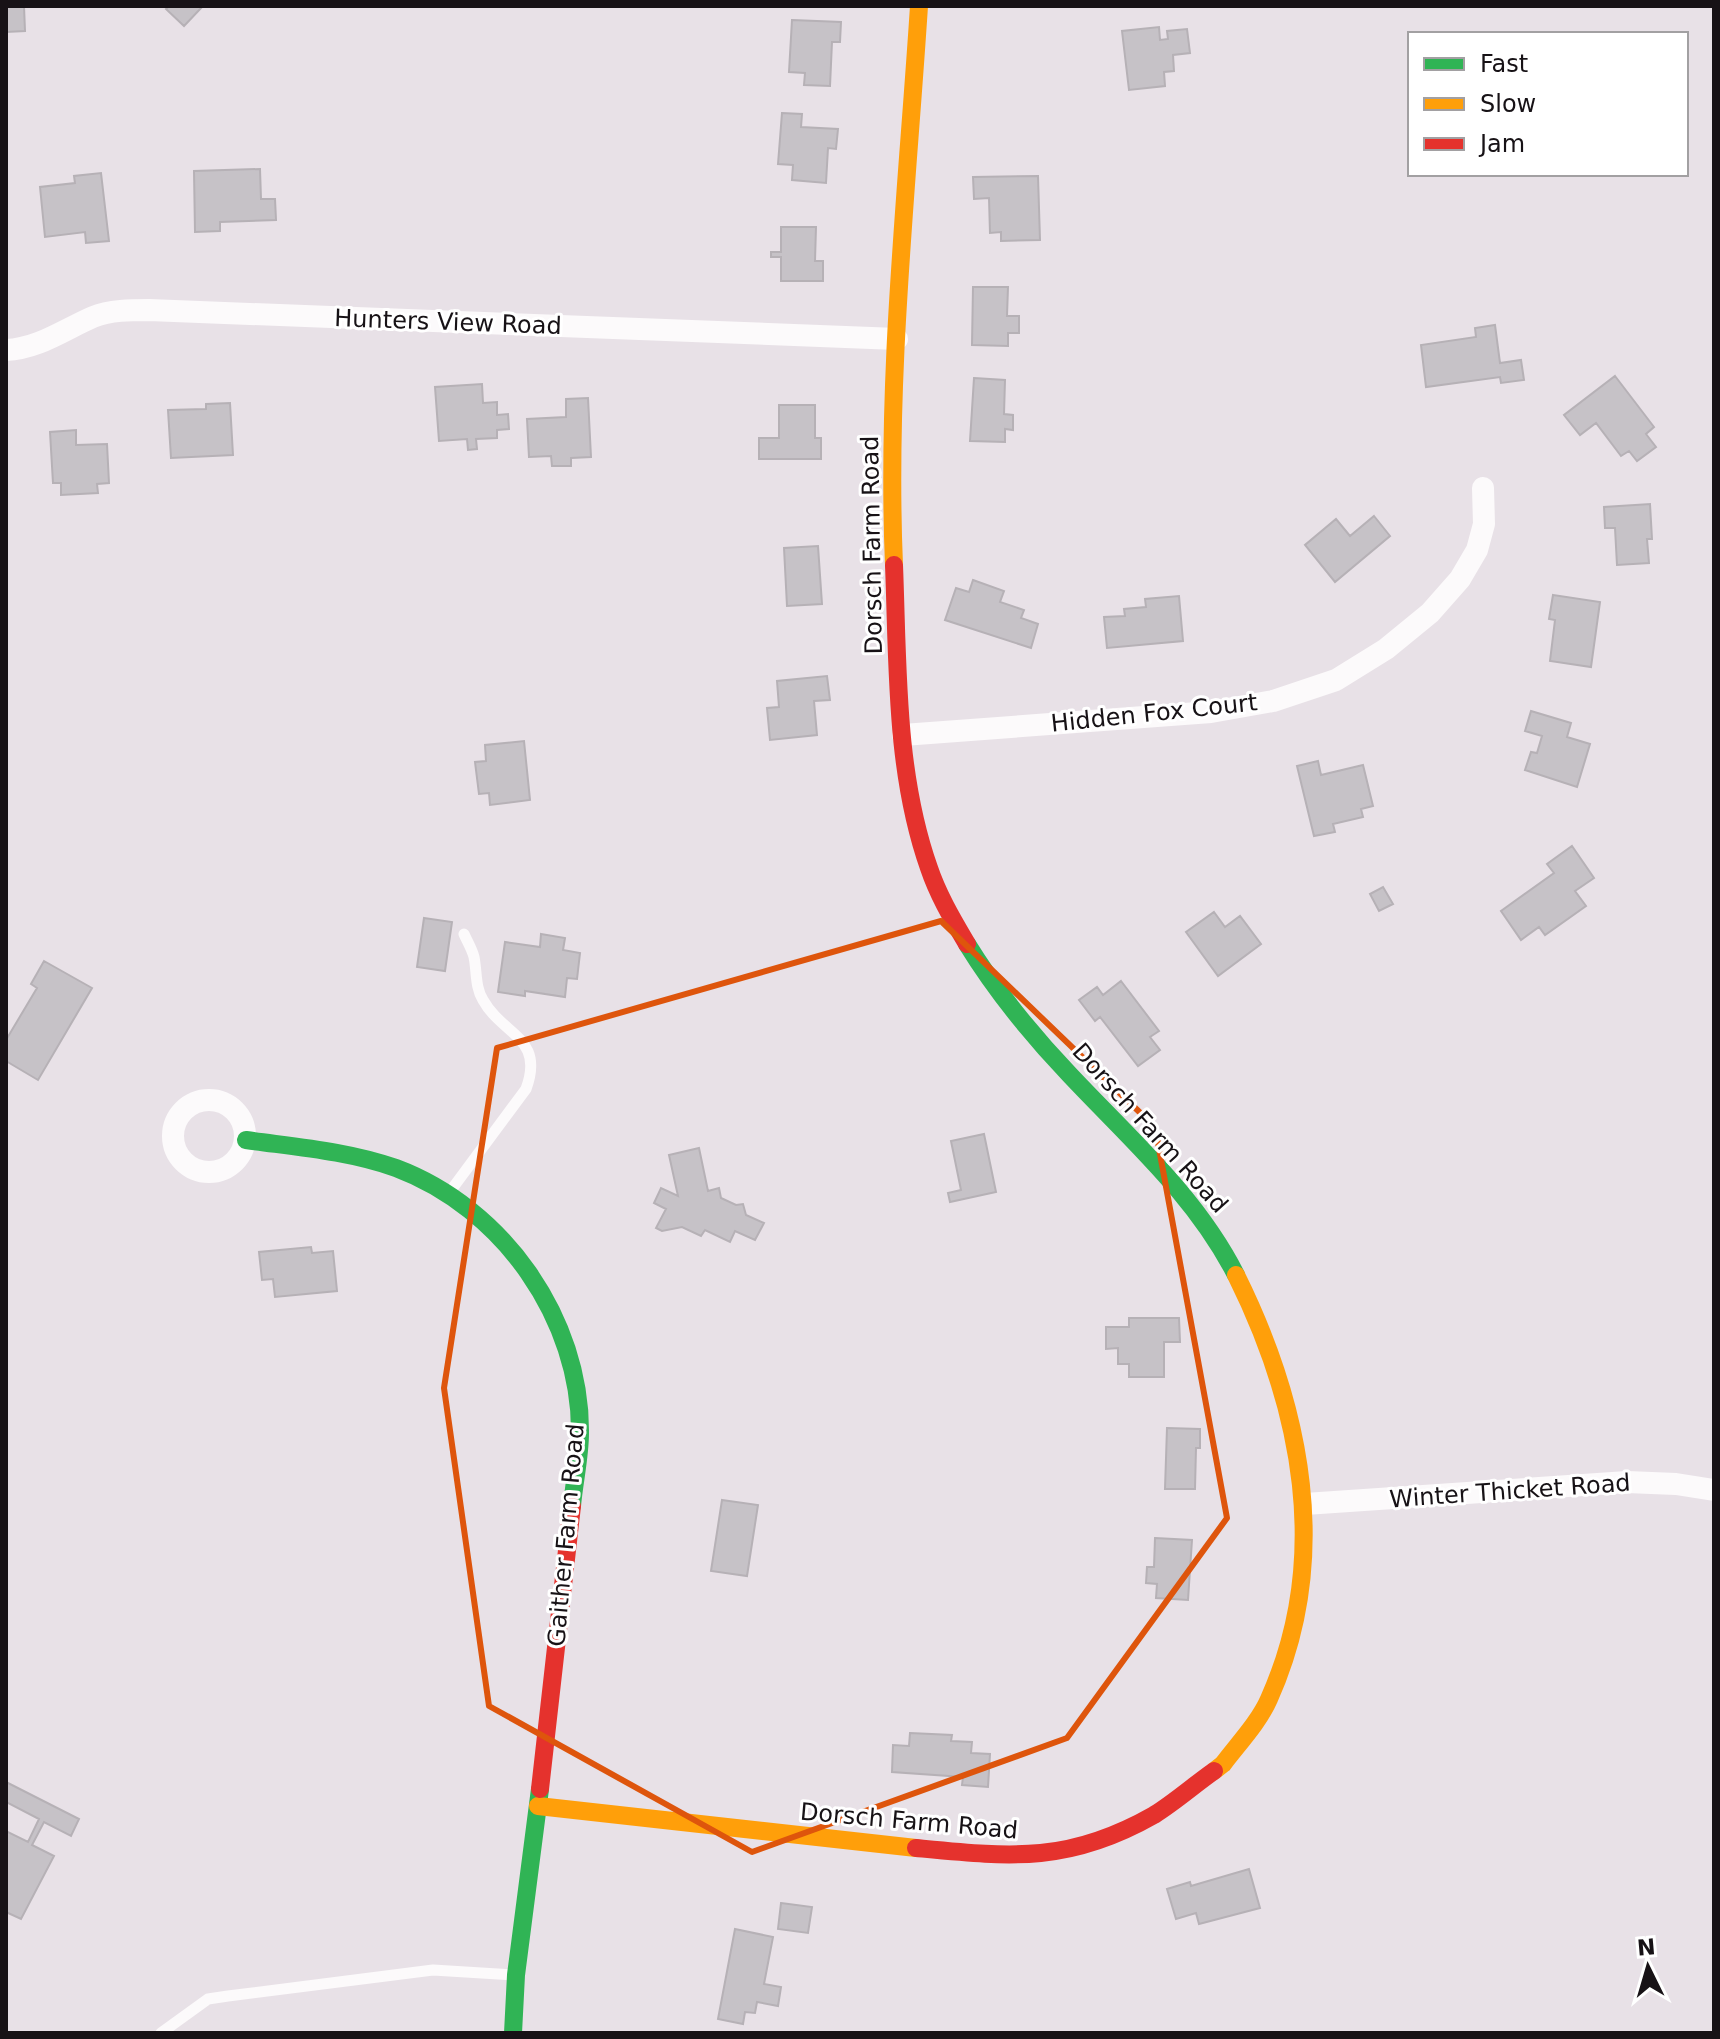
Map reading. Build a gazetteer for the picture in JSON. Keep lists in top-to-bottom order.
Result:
{
  "streets": {
    "street": [
      "Hunters View Road",
      "Dorsch Farm Road",
      "Hidden Fox Court",
      "Winter Thicket Road",
      "Gaither Farm Road"
    ]
  },
  "crossings": [
    ["Hunters View Road", "Dorsch Farm Road"],
    ["Dorsch Farm Road", "Hidden Fox Court"],
    ["Dorsch Farm Road", "Winter Thicket Road"],
    ["Dorsch Farm Road", "Gaither Farm Road"]
  ],
  "legend": ["Fast", "Slow", "Jam"],
  "north": "top"
}
